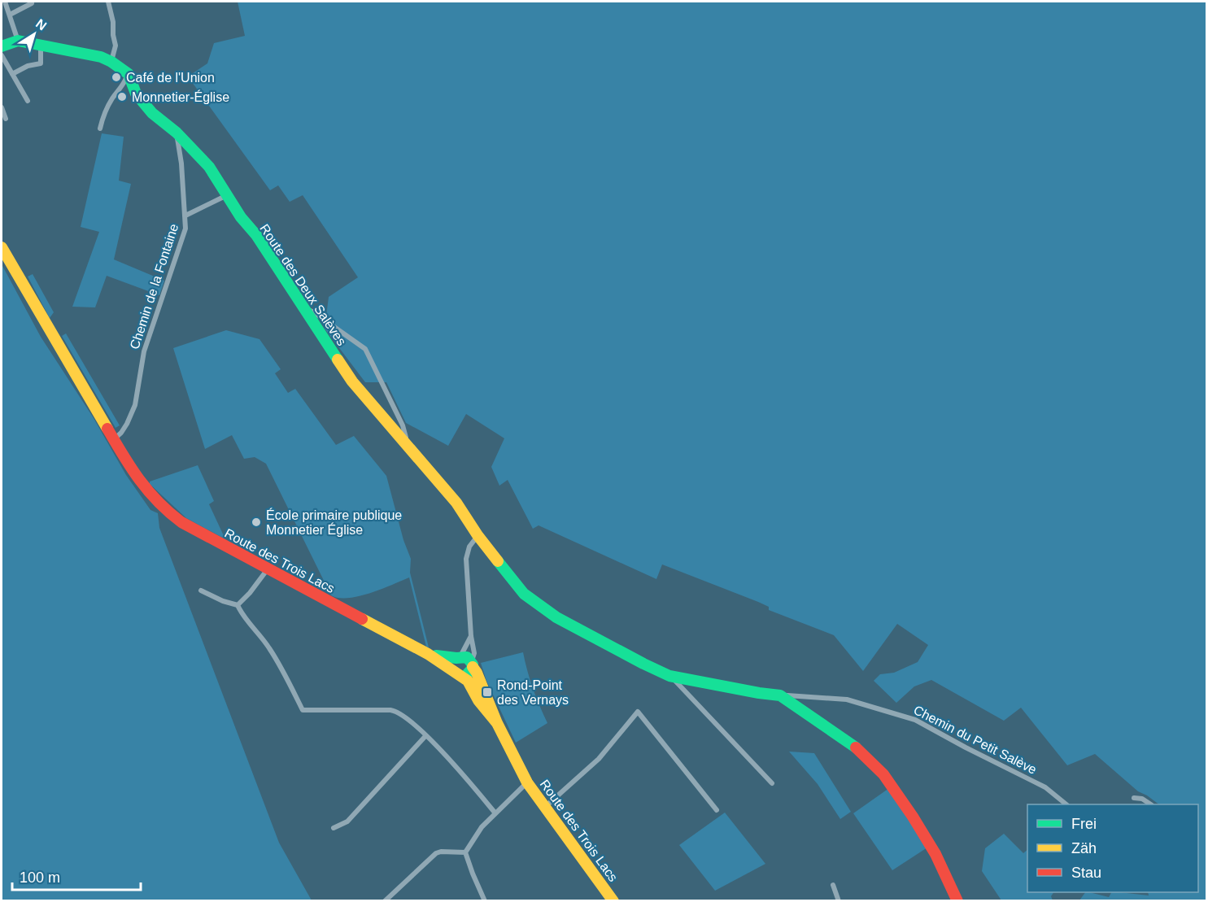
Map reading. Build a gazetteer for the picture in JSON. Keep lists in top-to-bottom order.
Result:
{
  "streets": {
    "street": [
      "Route des Deux Salèves",
      "Chemin de la Fontaine",
      "Route des Trois Lacs",
      "Chemin du Petit Salève"
    ]
  },
  "crossings": [
    ["Route des Deux Salèves", "Chemin de la Fontaine"],
    ["Route des Deux Salèves", "Chemin du Petit Salève"],
    ["Chemin de la Fontaine", "Route des Trois Lacs"]
  ],
  "places": {
    "other": ["Café de l'Union", "Monnetier-Église", "École primaire publique Monnetier Église"],
    "transit": ["Rond-Point des Vernays"]
  },
  "legend": ["Frei", "Zäh", "Stau"],
  "scale_bar": "100 m",
  "north": "top right"
}
